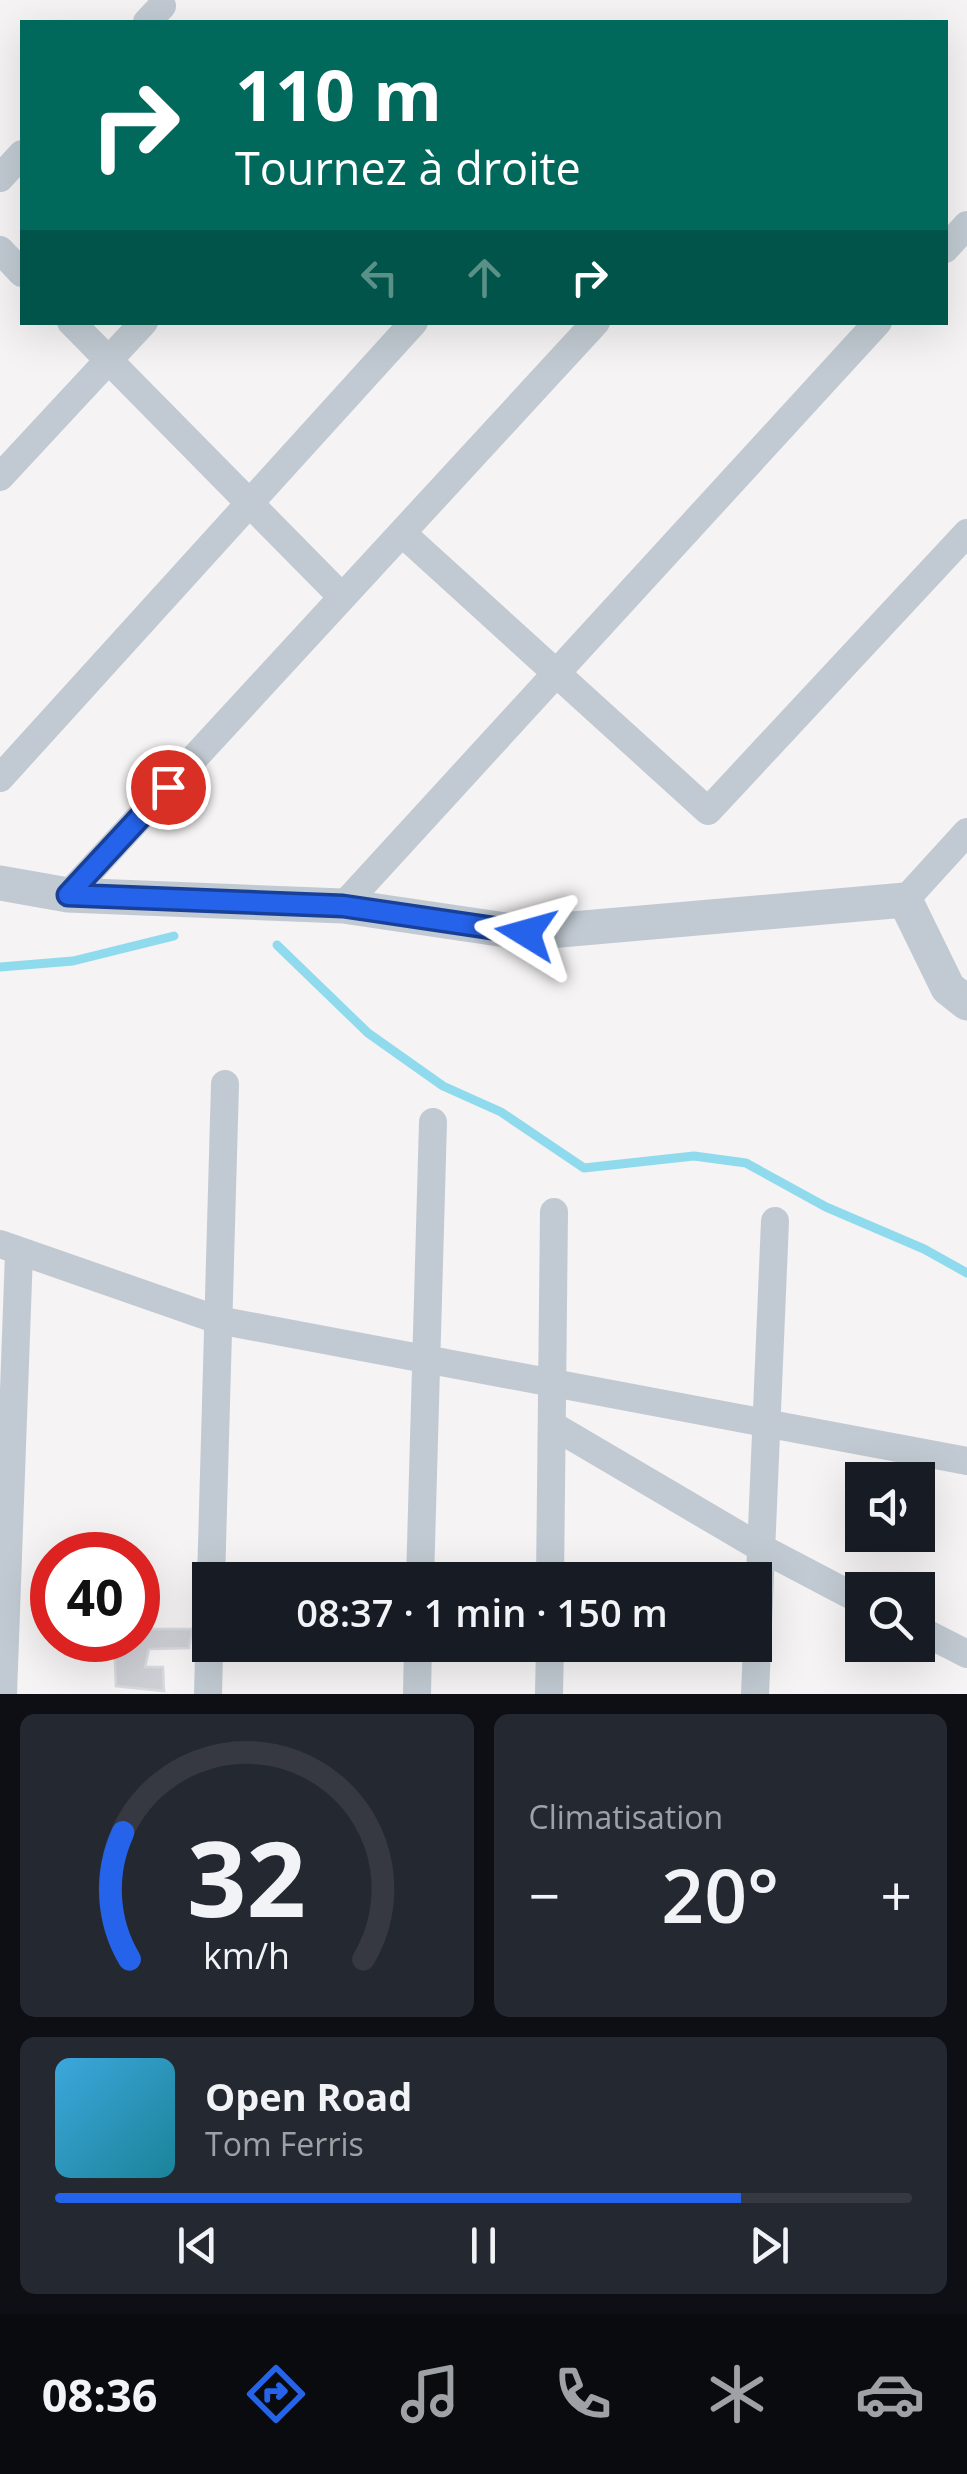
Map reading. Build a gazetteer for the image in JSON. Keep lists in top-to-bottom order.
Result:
{
  "page": {
    "turn": ["110 m", "Tournez à droite"],
    "limit": "40",
    "trip": "08:37 · 1 min · 150 m",
    "tile": "Climatisation",
    "heat": ["−", "20°", "+"],
    "song": ["Open Road", "Tom Ferris"],
    "tabs": "08:36",
    "gauge": ["32", "km/h"]
  }
}
